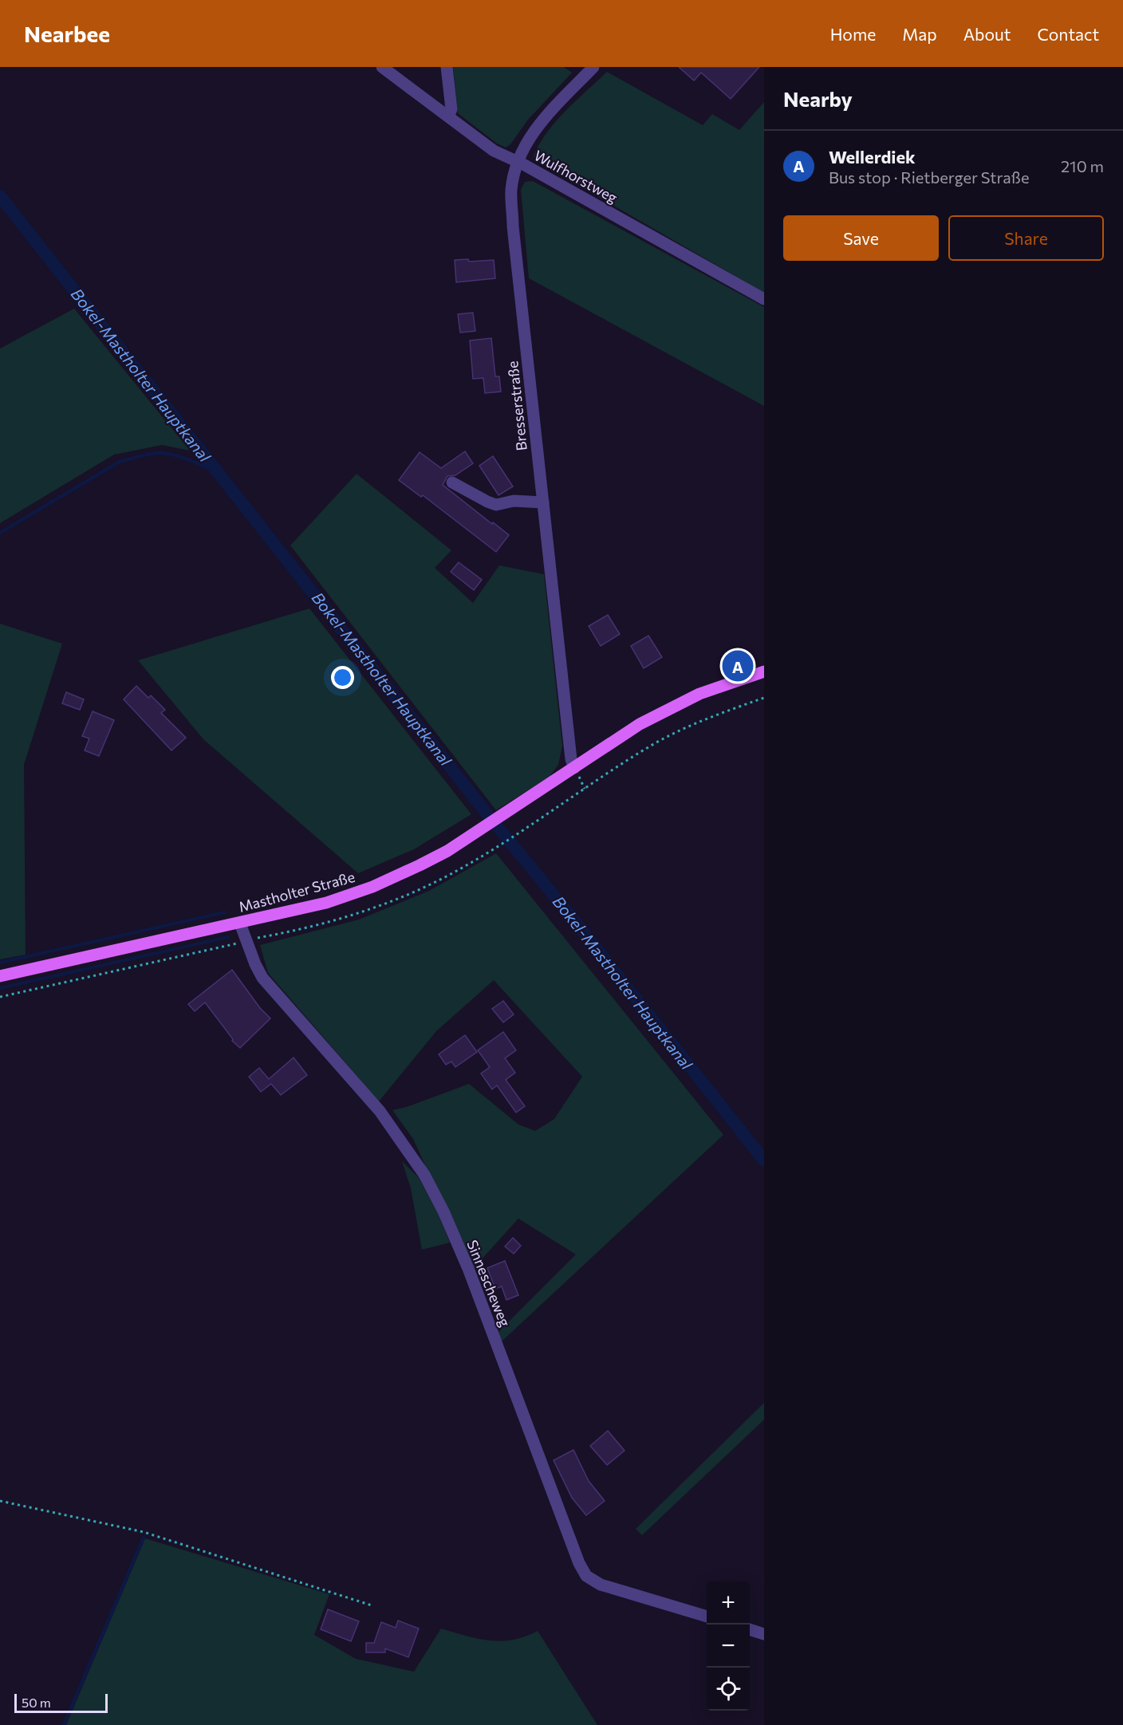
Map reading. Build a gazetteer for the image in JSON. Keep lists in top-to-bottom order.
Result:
{
  "streets": {
    "main road": ["Mastholter Straße"],
    "street": ["Wulfhorstweg", "Bresserstraße", "Sinnescheweg"]
  },
  "crossings": [
    ["Wulfhorstweg", "Bresserstraße"],
    ["Bresserstraße", "Mastholter Straße"],
    ["Mastholter Straße", "Sinnescheweg"]
  ],
  "water": ["Bokel-Mastholter Hauptkanal"],
  "scale_bar": "50 m",
  "page": {
    "header": "Nearbee",
    "nav": [
      "Home",
      "Map",
      "About",
      "Contact"
    ],
    "heading": "Nearby",
    "list": [
      {
        "mark": "A",
        "name": "Wellerdiek",
        "note": "Bus stop · Rietberger Straße",
        "value": "210 m"
      }
    ],
    "buttons": ["Save", "Share"],
    "pins": "A",
    "map_buttons": ["+", "−"],
    "scale": "50 m"
  }
}
